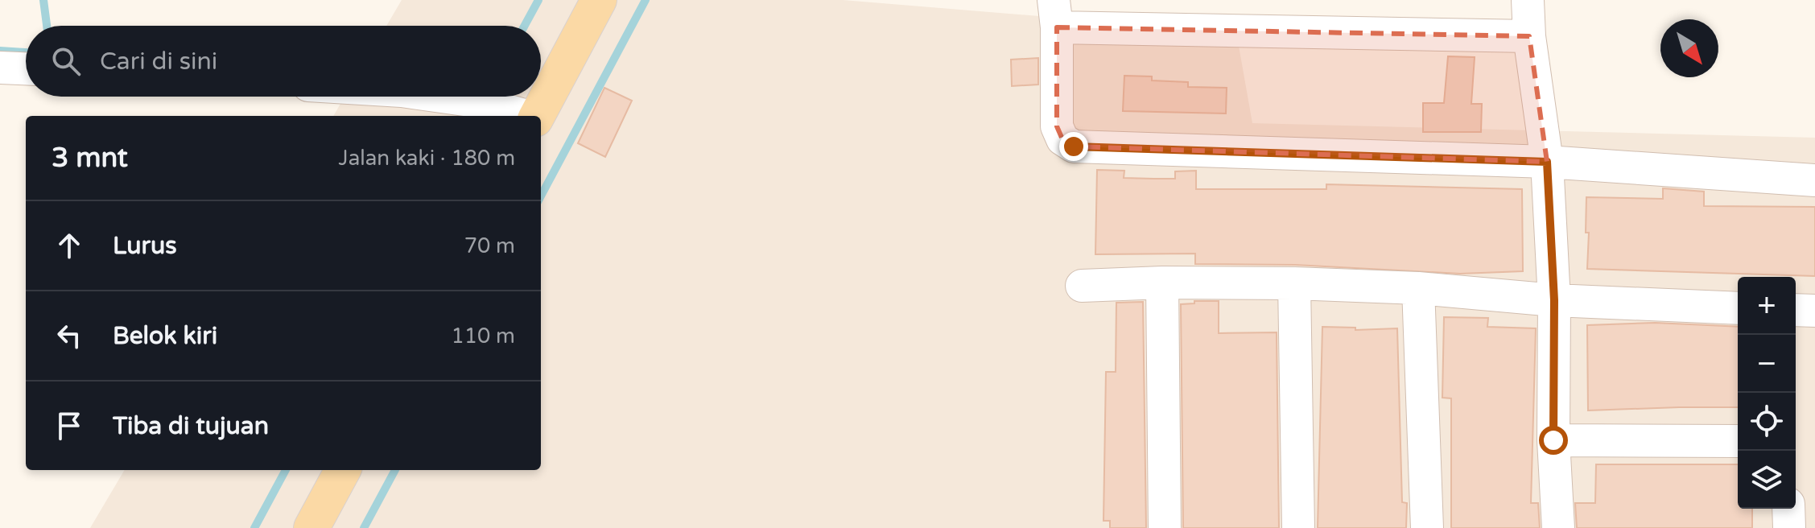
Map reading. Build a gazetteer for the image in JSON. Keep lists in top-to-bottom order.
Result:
{
  "north": "bottom right",
  "page": {
    "search": "Cari di sini",
    "heading": ["3 mnt", "Jalan kaki · 180 m"],
    "list": [
      ["Lurus", "70 m"],
      ["Belok kiri", "110 m"],
      "Tiba di tujuan"
    ],
    "map_buttons": ["+", "−"]
  }
}
